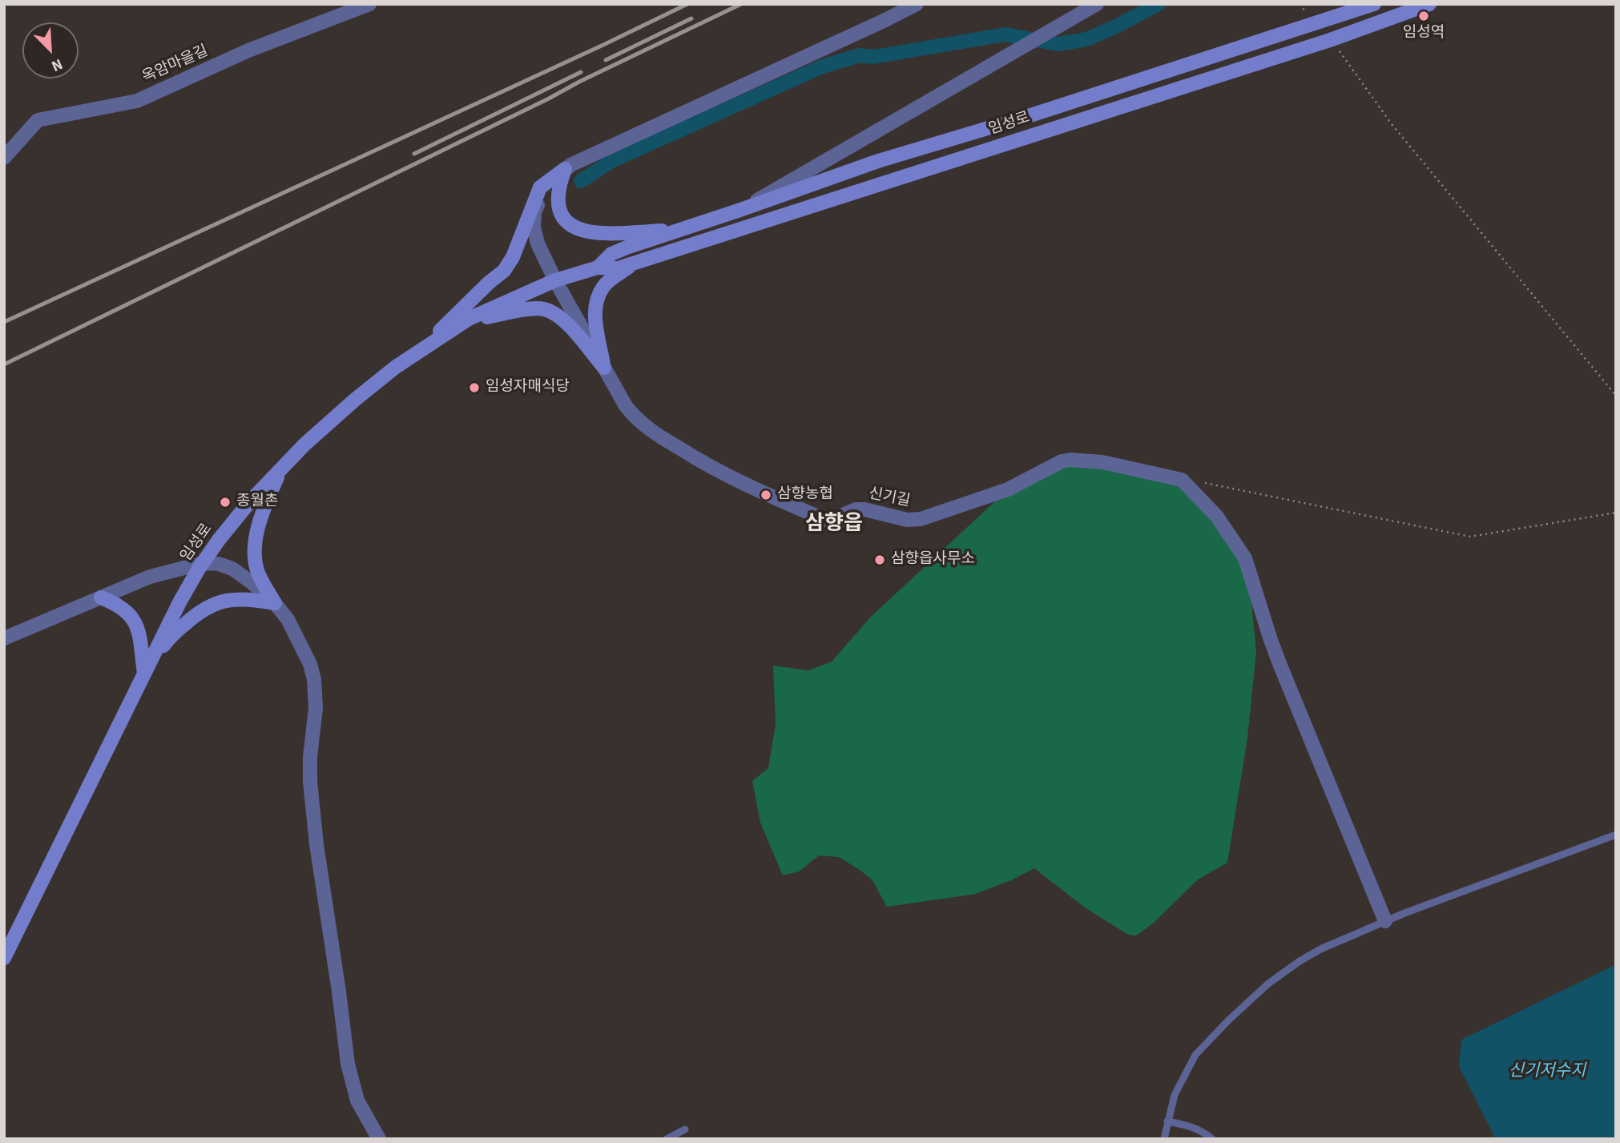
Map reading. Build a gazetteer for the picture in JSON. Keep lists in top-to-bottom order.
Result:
{
  "streets": {
    "main road": ["임성로"],
    "street": ["옥암마을길", "신기길"]
  },
  "crossings": [
    ["임성로", "신기길"]
  ],
  "districts": ["삼향읍"],
  "water": ["신기저수지"],
  "places": [
    "임성역",
    "임성자매식당",
    "삼향농협",
    "종월촌",
    "삼향읍사무소"
  ],
  "north": "bottom right"
}
